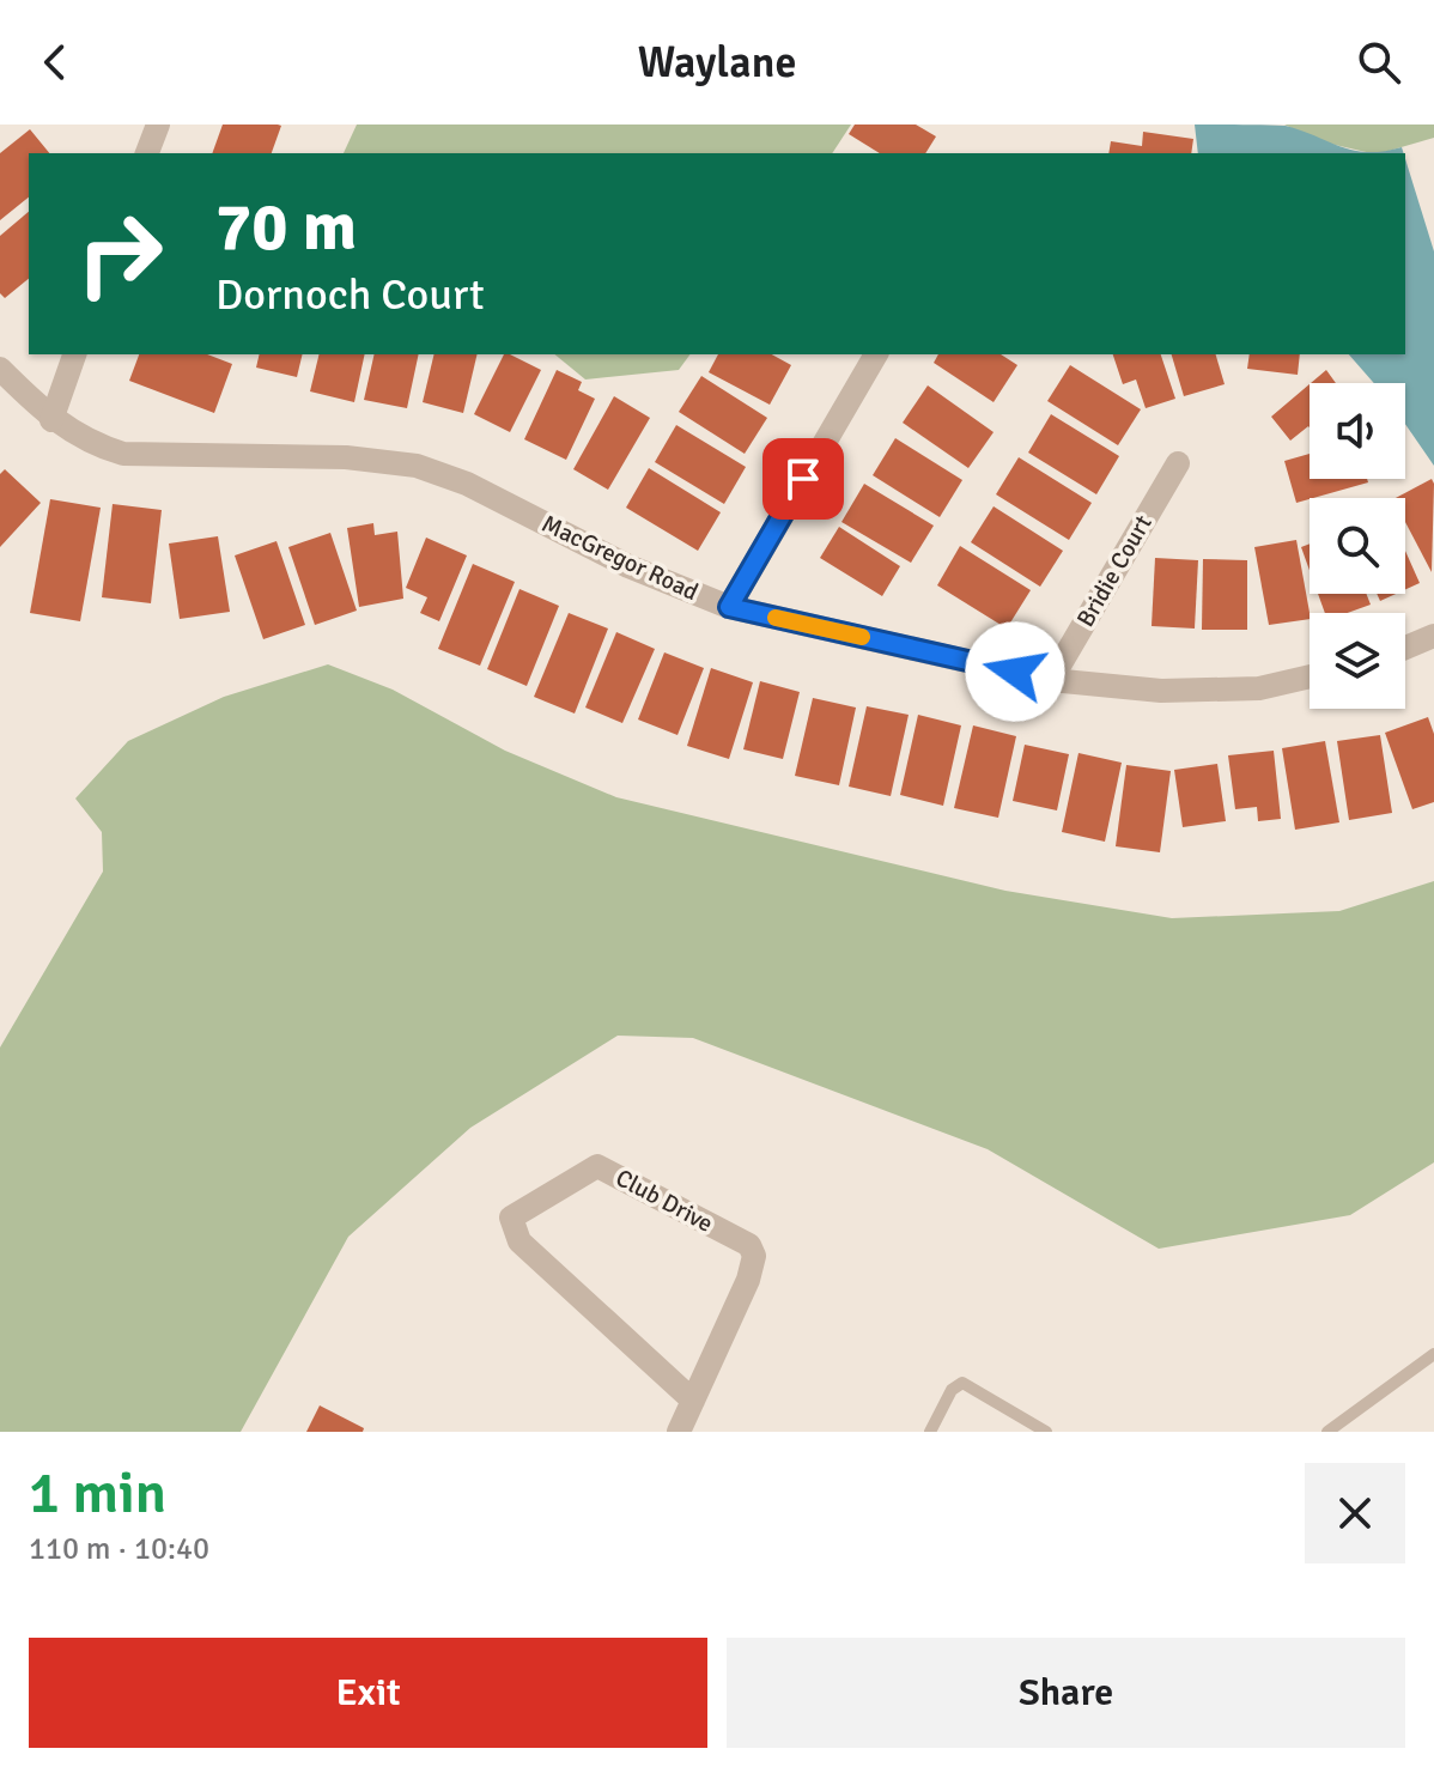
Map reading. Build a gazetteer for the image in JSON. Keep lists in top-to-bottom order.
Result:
{
  "streets": {
    "street": ["MacGregor Road", "Bridie Court", "Club Drive"]
  },
  "crossings": [
    ["MacGregor Road", "Bridie Court"]
  ],
  "page": {
    "header": "Waylane",
    "turn": ["70 m", "Dornoch Court"],
    "heading": ["1 min", "110 m · 10:40"],
    "buttons": ["Exit", "Share"]
  }
}
